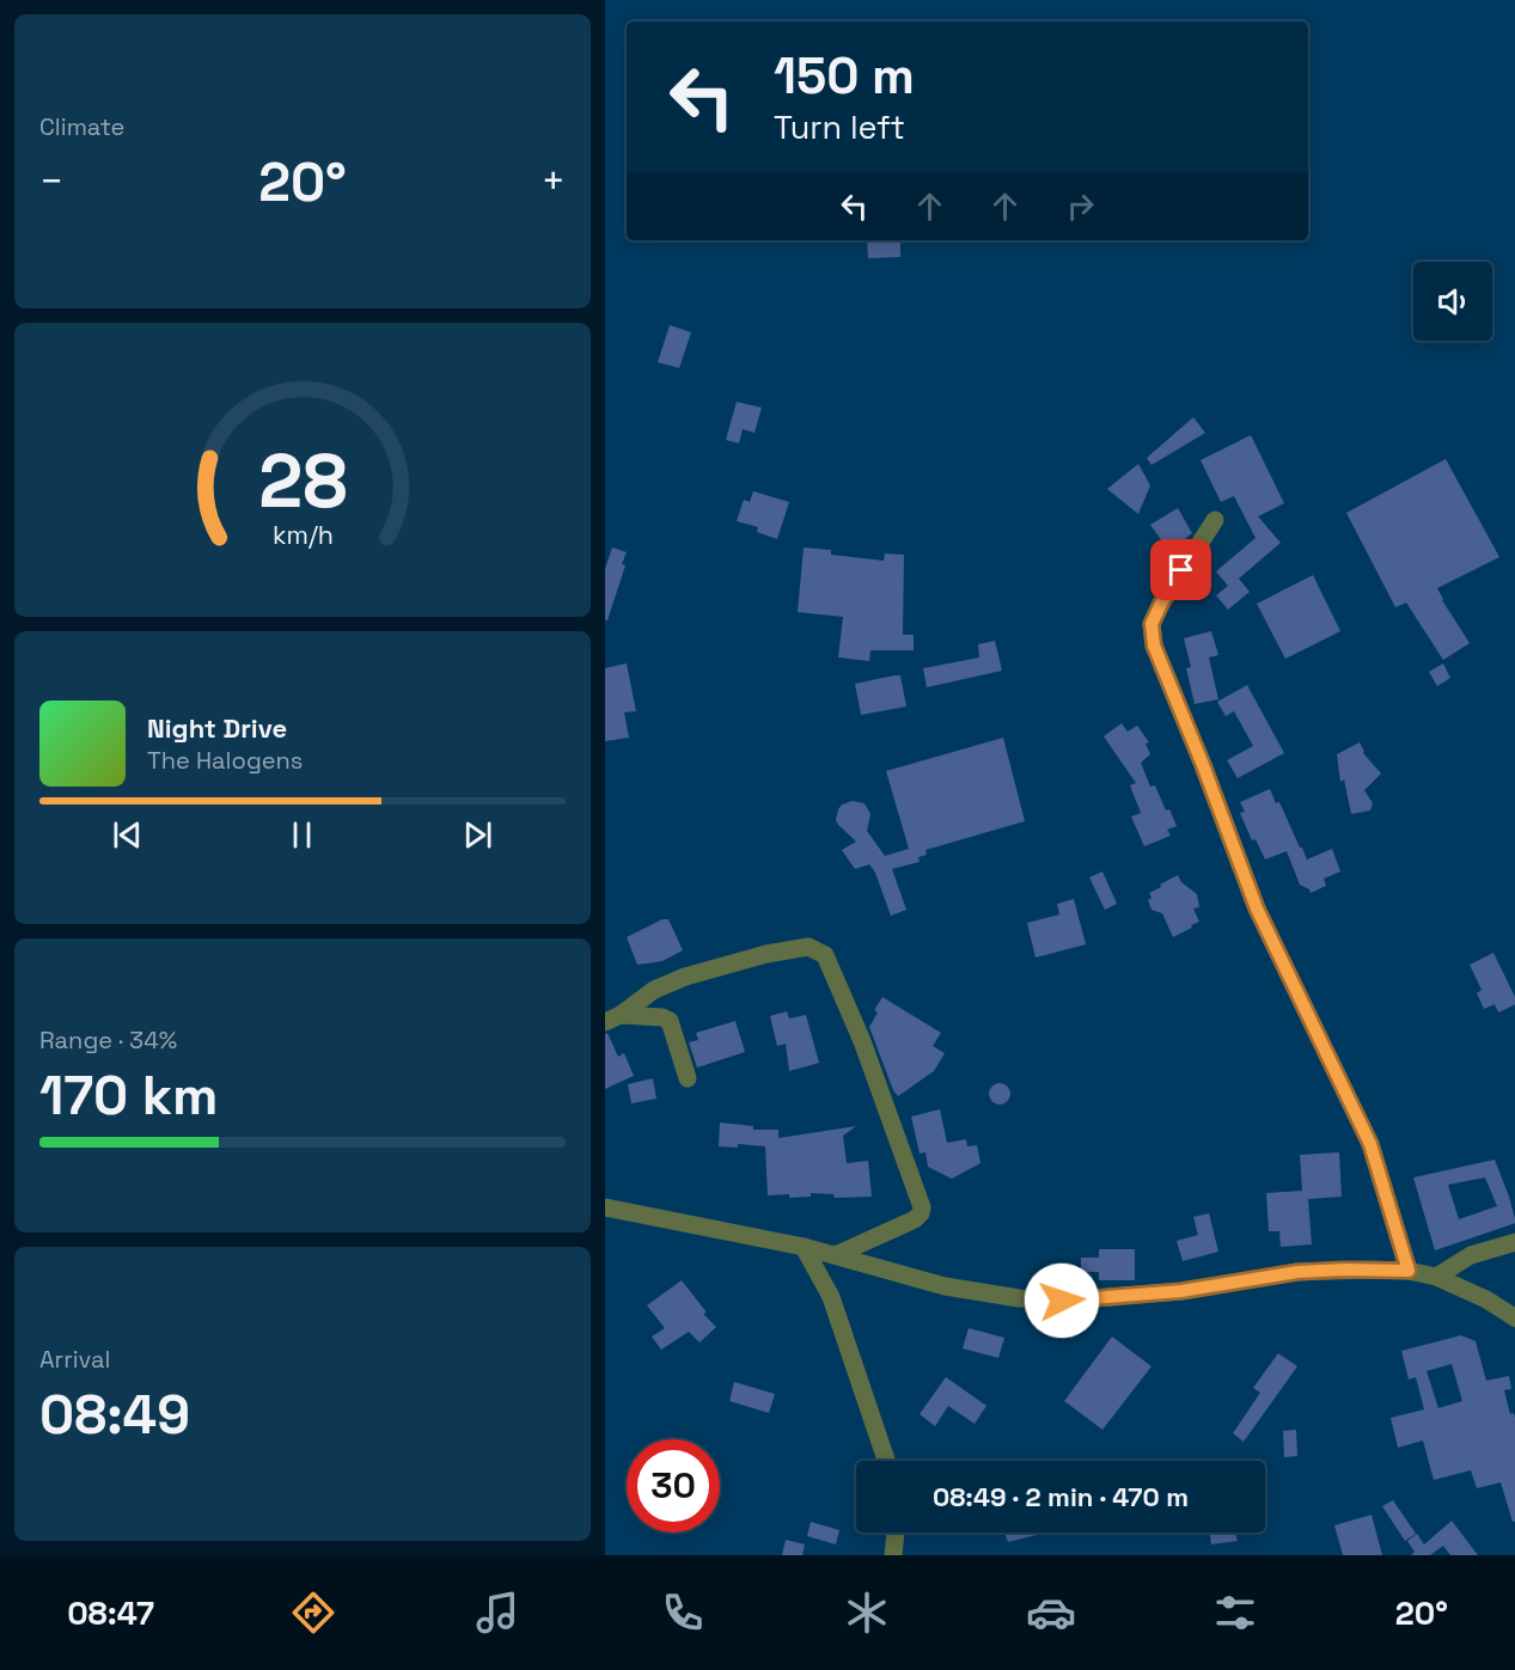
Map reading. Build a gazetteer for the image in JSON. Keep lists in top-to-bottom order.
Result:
{
  "page": {
    "tile": [
      "Climate",
      ["Range · 34%", "170 km"],
      ["Arrival", "08:49"]
    ],
    "turn": ["150 m", "Turn left"],
    "heat": ["−", "20°", "+"],
    "song": ["Night Drive", "The Halogens"],
    "limit": "30",
    "trip": "08:49 · 2 min · 470 m",
    "tabs": ["08:47", "20°"],
    "gauge": ["28", "km/h"]
  }
}
